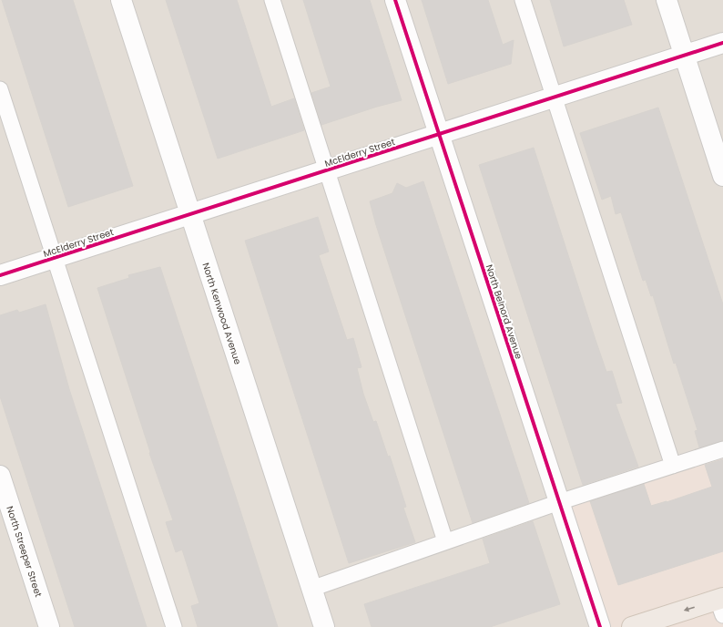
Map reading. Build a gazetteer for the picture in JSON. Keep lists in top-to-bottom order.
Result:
{
  "streets": {
    "street": [
      "McElderry Street",
      "North Belnord Avenue",
      "North Kenwood Avenue",
      "North Streeper Street"
    ]
  },
  "crossings": [
    ["McElderry Street", "North Belnord Avenue"],
    ["McElderry Street", "North Kenwood Avenue"]
  ]
}
